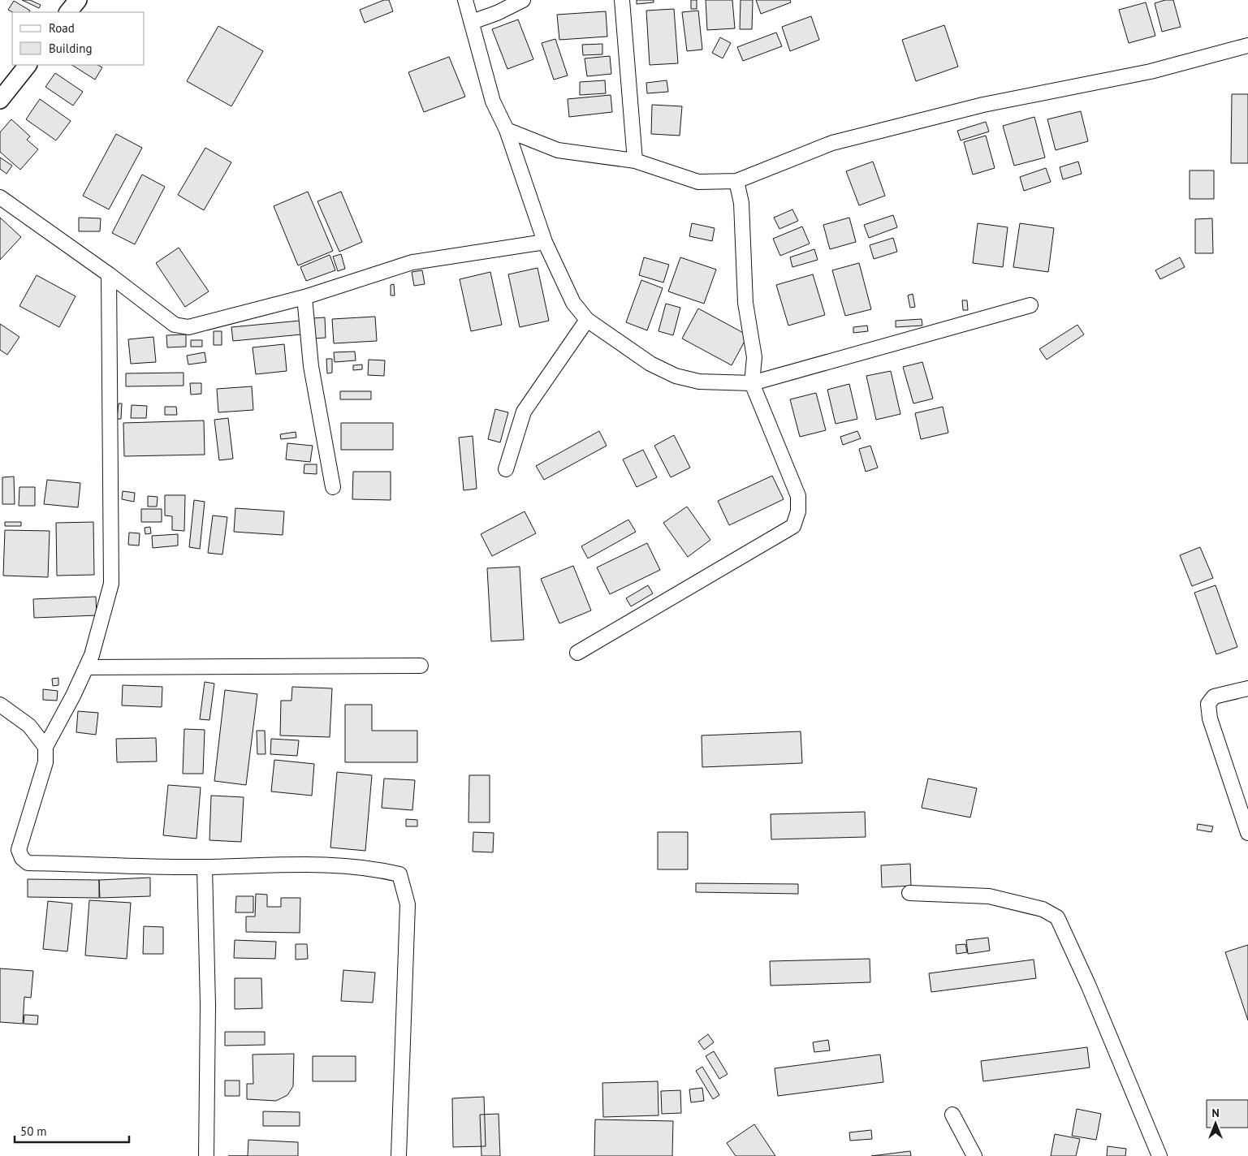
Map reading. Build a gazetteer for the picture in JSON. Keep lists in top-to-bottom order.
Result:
{
  "legend": ["Road", "Building"],
  "scale_bar": "50 m",
  "north": "top"
}
